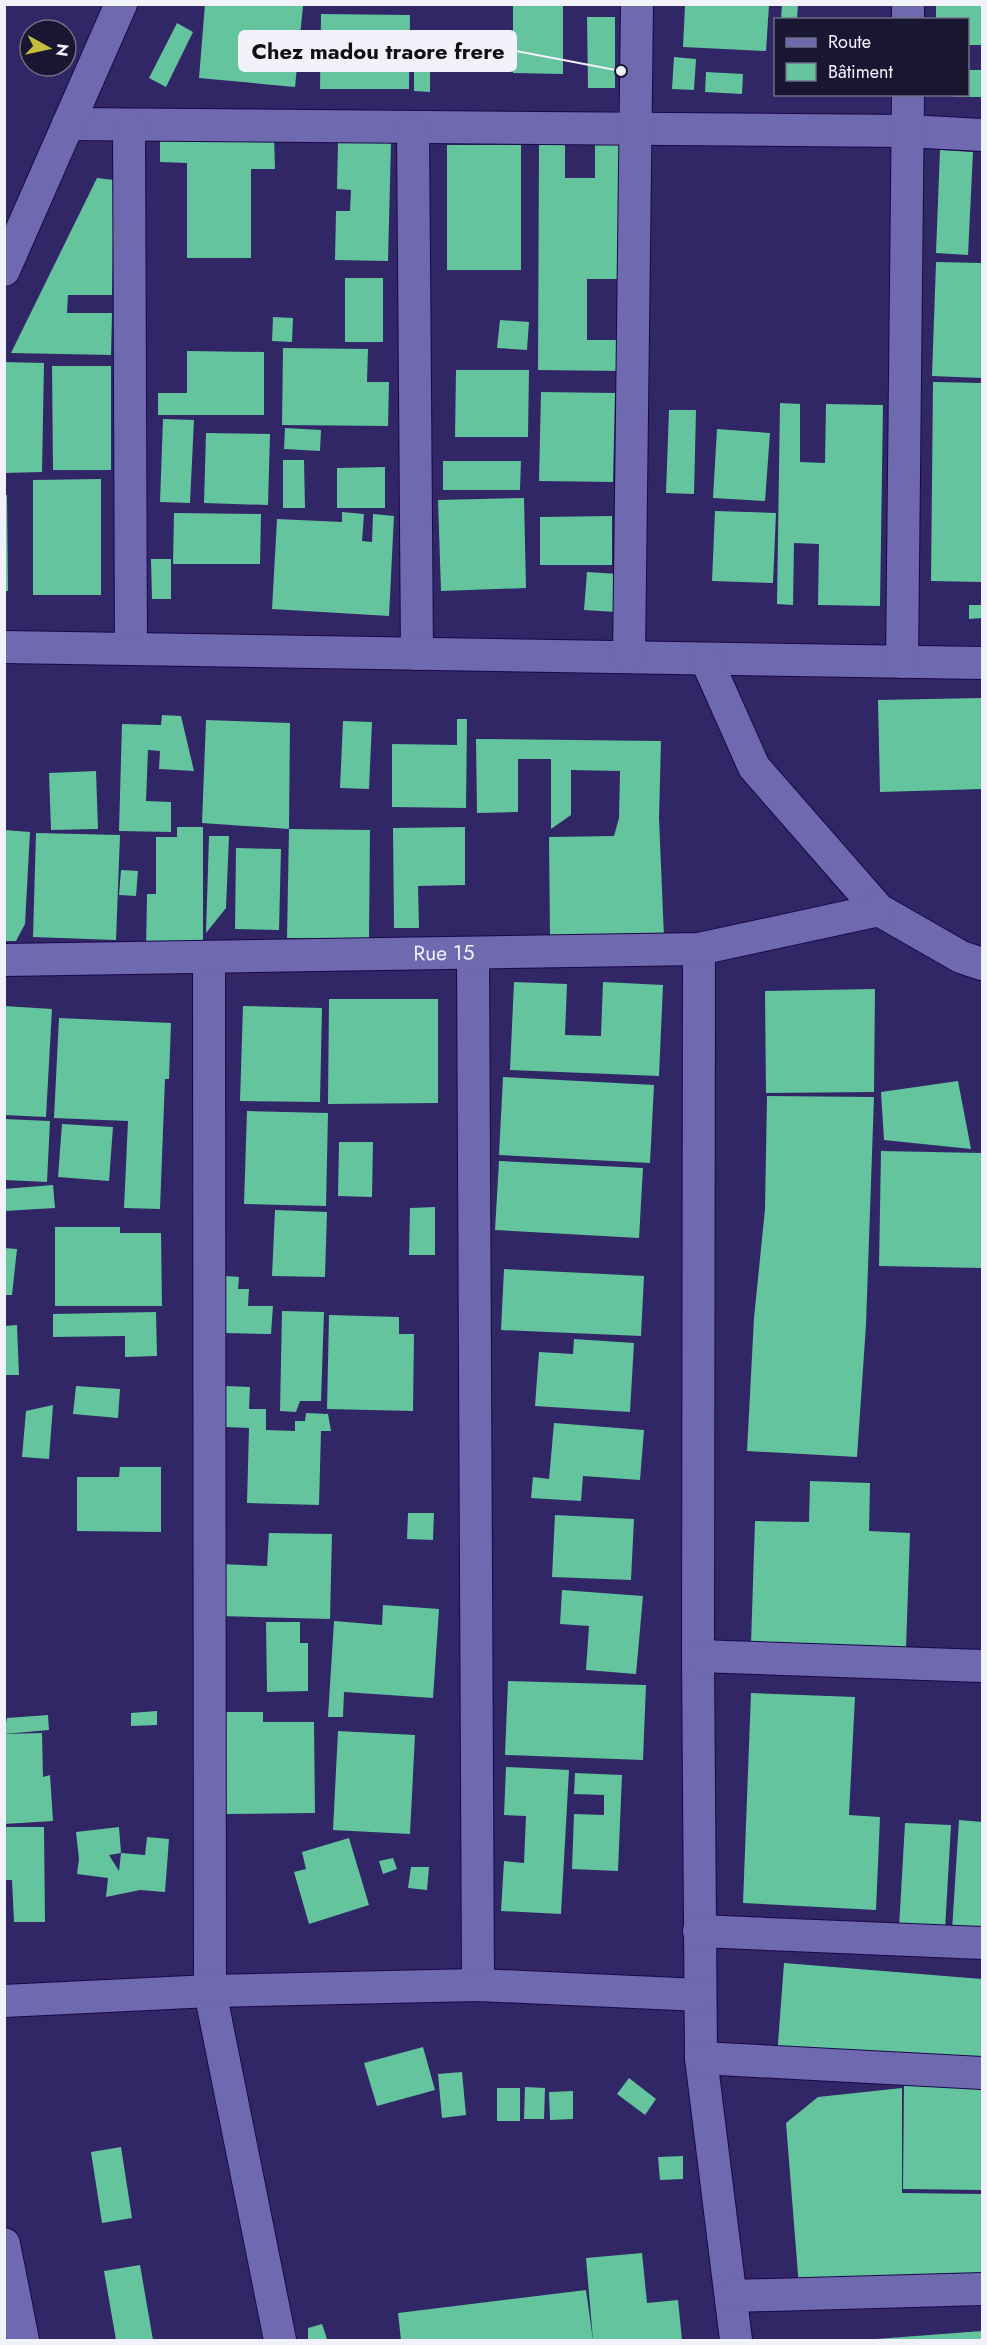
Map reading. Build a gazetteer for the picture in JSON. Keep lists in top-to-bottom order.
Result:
{
  "streets": {
    "street": ["Rue 15"]
  },
  "places": ["Chez madou traore frere"],
  "legend": ["Route", "Bâtiment"],
  "north": "right"
}
